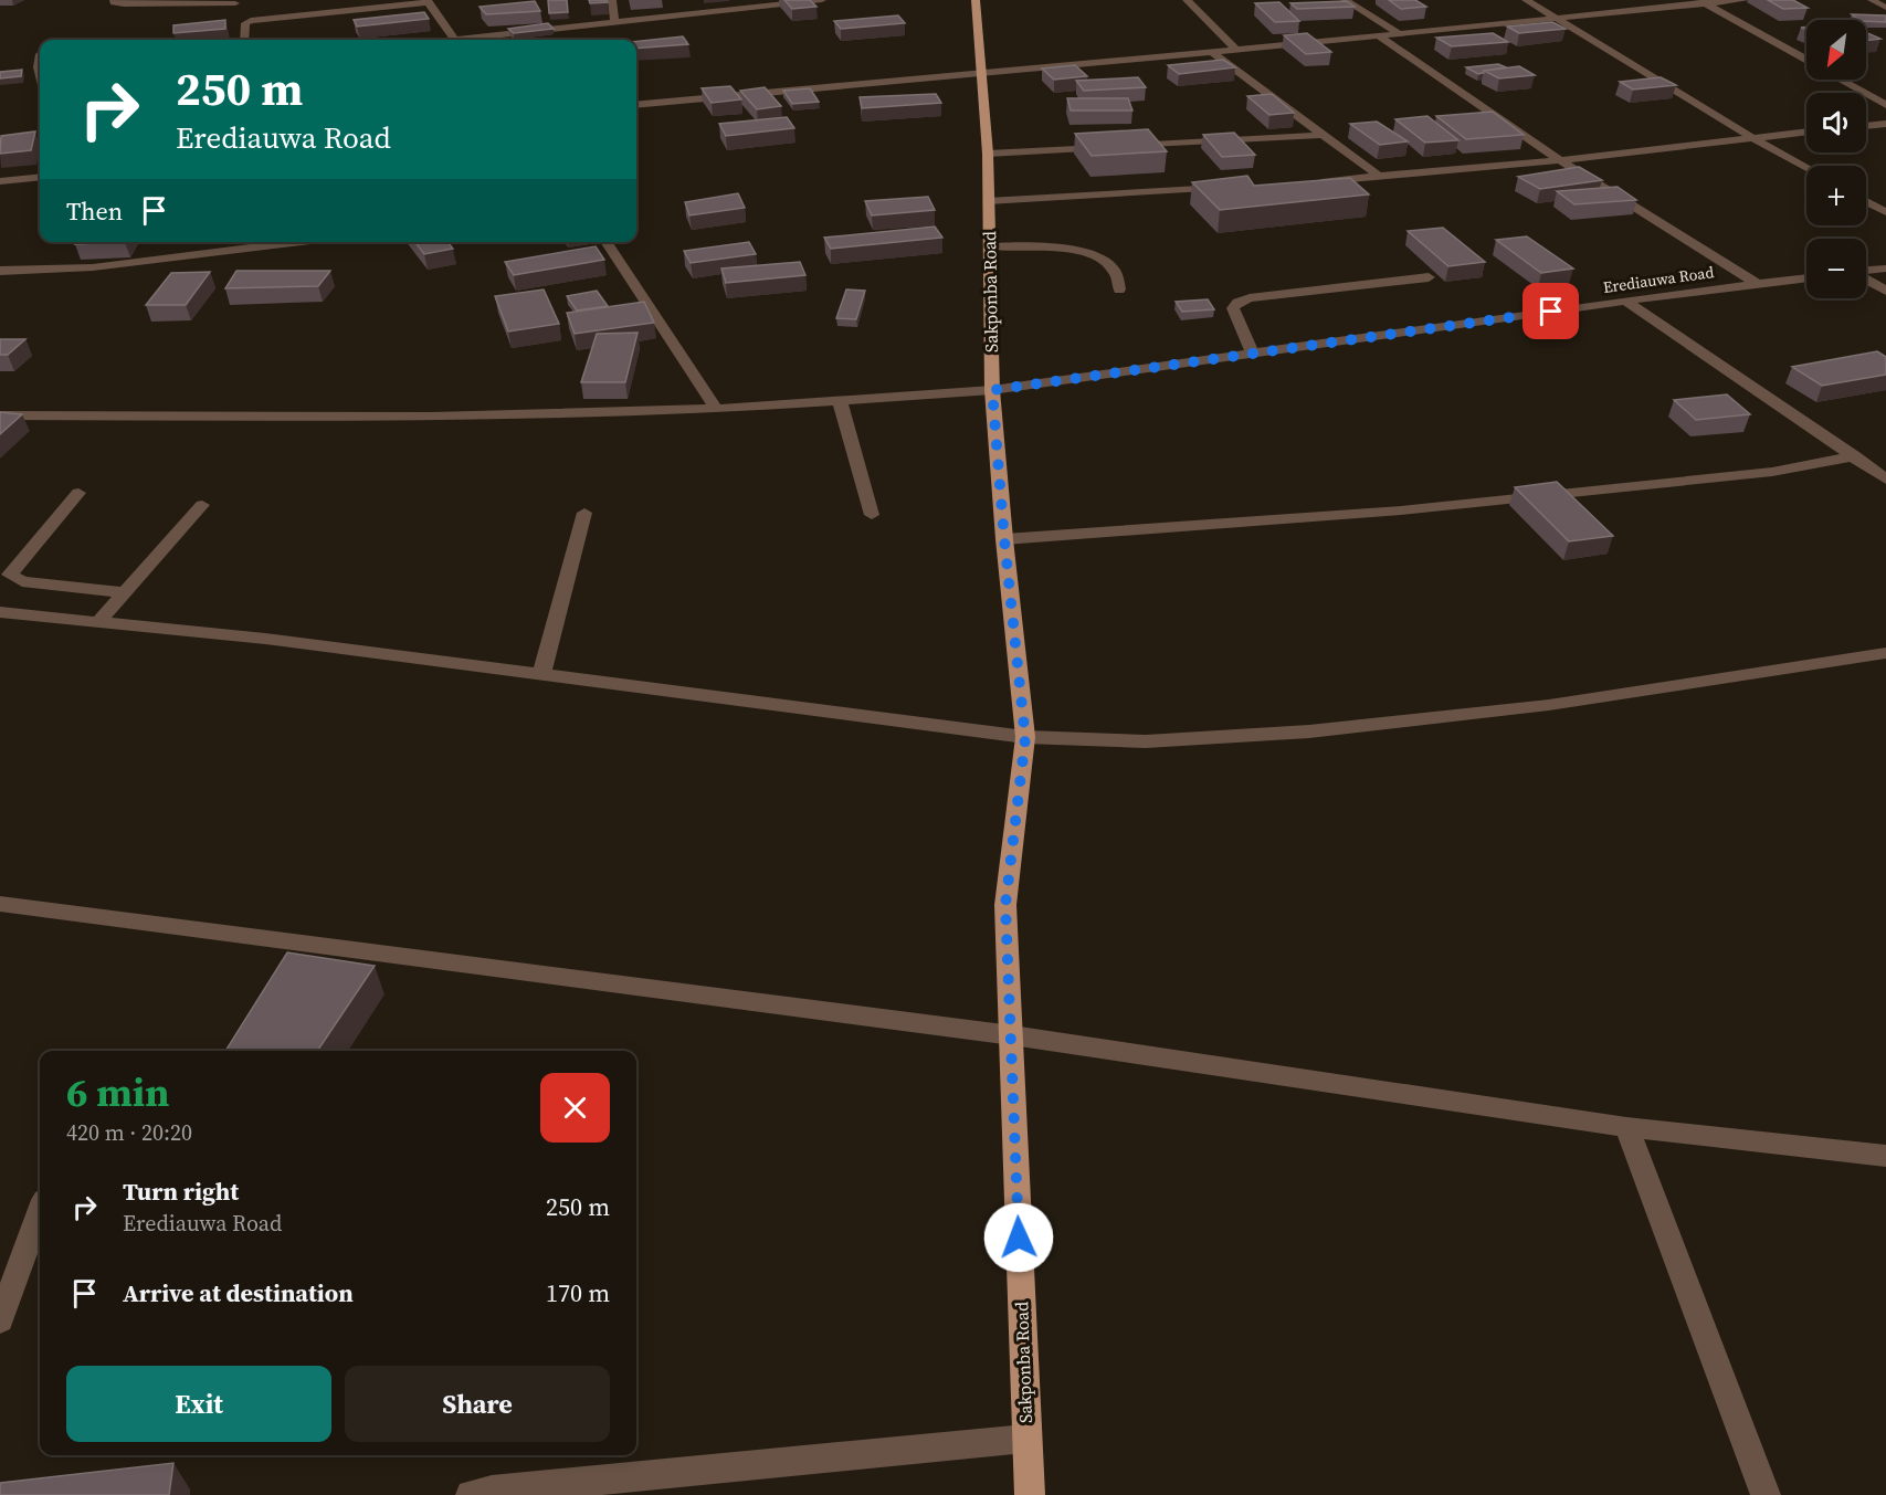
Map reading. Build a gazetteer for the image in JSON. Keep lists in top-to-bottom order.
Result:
{
  "streets": {
    "main road": ["Sakponba Road"],
    "street": ["Erediauwa Road"]
  },
  "crossings": [
    ["Erediauwa Road", "Sakponba Road"]
  ],
  "north": "bottom left",
  "page": {
    "map_buttons": ["+", "−"],
    "turn": ["250 m", "Erediauwa Road"],
    "then": "Then",
    "heading": ["6 min", "420 m · 20:20"],
    "list": [
      {
        "name": "Turn right",
        "note": "Erediauwa Road",
        "value": "250 m"
      },
      {
        "name": "Arrive at destination",
        "value": "170 m"
      }
    ],
    "buttons": ["Exit", "Share"]
  }
}
